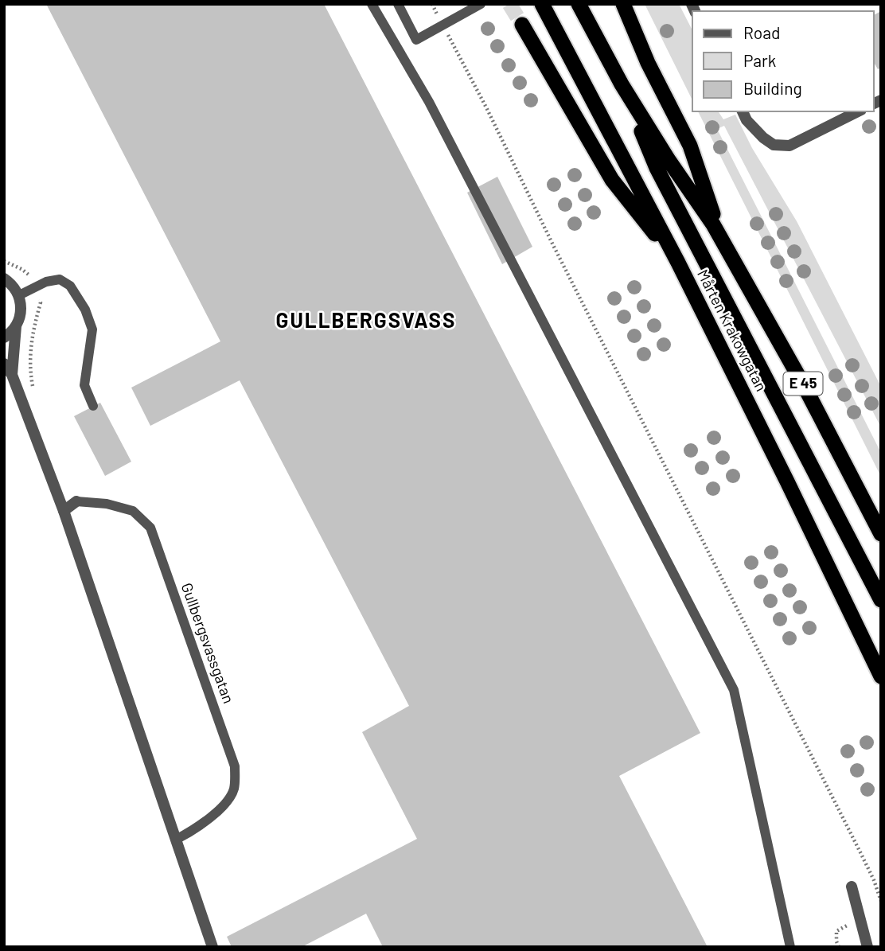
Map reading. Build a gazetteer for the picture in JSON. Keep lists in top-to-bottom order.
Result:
{
  "streets": {
    "highway": ["Mårten Krakowgatan", "E 45"],
    "street": ["Gullbergsvassgatan"]
  },
  "districts": ["GULLBERGSVASS"],
  "legend": ["Road", "Park", "Building"]
}
